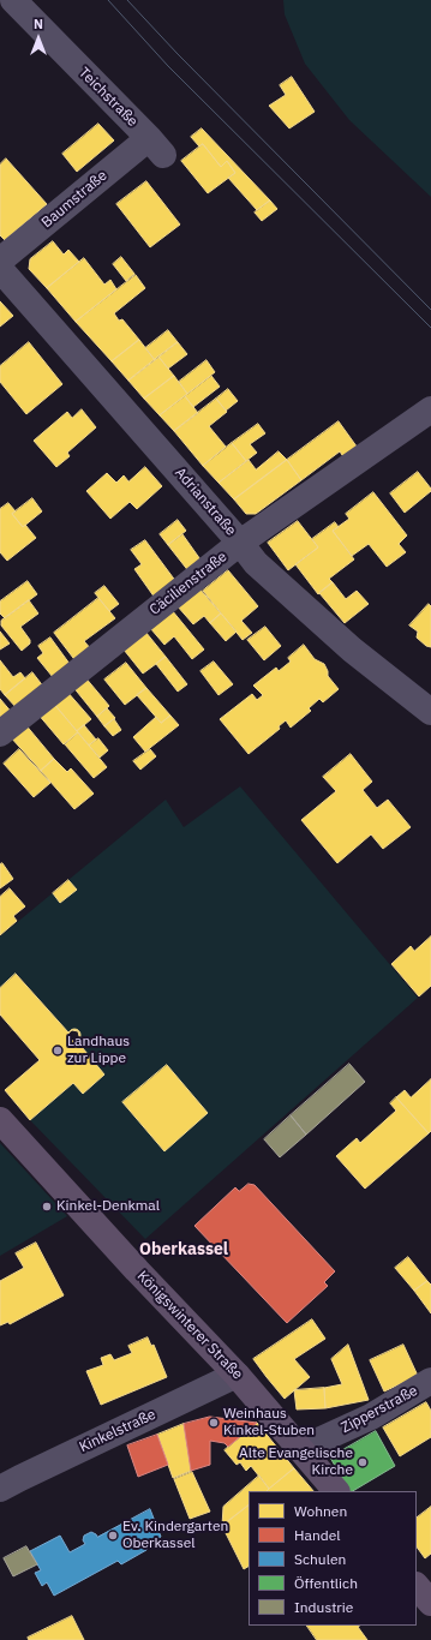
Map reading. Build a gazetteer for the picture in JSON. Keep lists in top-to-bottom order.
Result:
{
  "streets": {
    "main road": ["Königswinterer Straße"],
    "street": [
      "Teichstraße",
      "Baumstraße",
      "Adrianstraße",
      "Cäcilienstraße",
      "Zipperstraße",
      "Kinkelstraße"
    ]
  },
  "crossings": [
    ["Teichstraße", "Baumstraße"],
    ["Adrianstraße", "Cäcilienstraße"],
    ["Königswinterer Straße", "Zipperstraße"],
    ["Königswinterer Straße", "Kinkelstraße"]
  ],
  "districts": ["Oberkassel"],
  "places": [
    "Landhaus zur Lippe",
    "Kinkel-Denkmal",
    "Weinhaus Kinkel-Stuben",
    "Alte Evangelische Kirche",
    "Ev. Kindergarten Oberkassel"
  ],
  "legend": [
    "Wohnen",
    "Handel",
    "Schulen",
    "Öffentlich",
    "Industrie"
  ],
  "north": "top"
}
